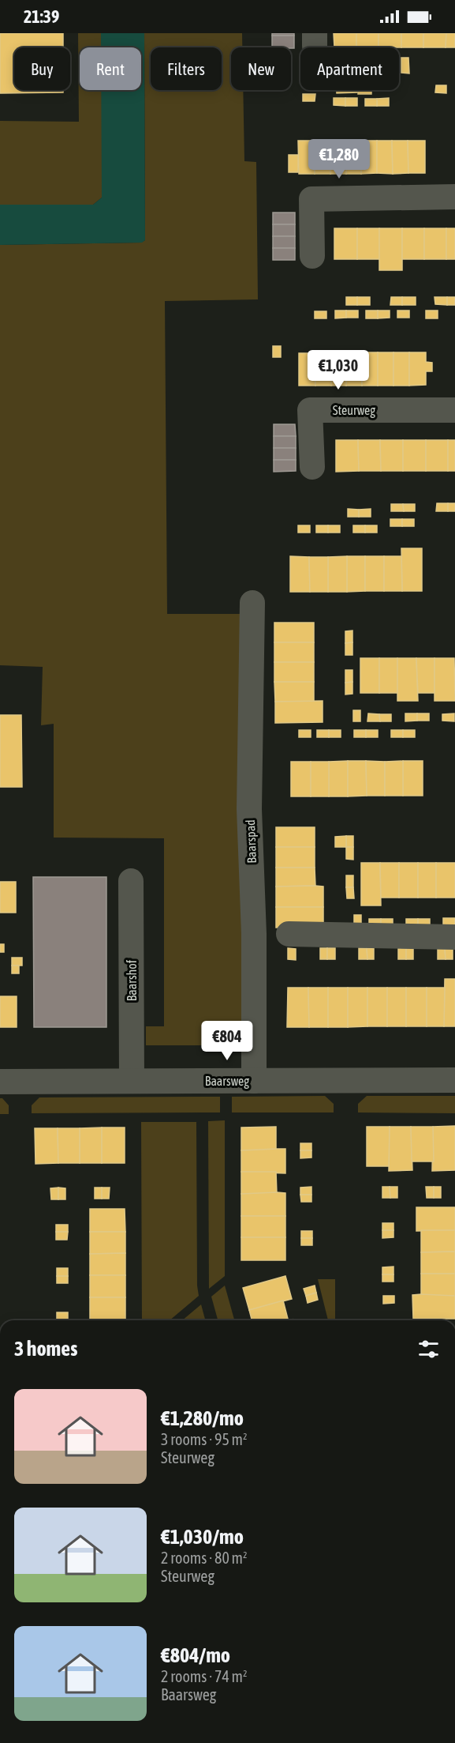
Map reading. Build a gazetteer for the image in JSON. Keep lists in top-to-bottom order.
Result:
{
  "streets": {
    "street": [
      "Steurweg",
      "Baarspad",
      "Baarshof",
      "Baarsweg"
    ]
  },
  "crossings": [
    ["Baarspad", "Baarsweg"],
    ["Baarshof", "Baarsweg"]
  ],
  "page": {
    "status": "21:39",
    "chip": [
      "Buy",
      "Rent",
      "Filters",
      "New",
      "Apartment"
    ],
    "price": ["€1,280", "€1,030", "€804"],
    "heading": "3 homes",
    "list": [
      {
        "name": "€1,280/mo",
        "note": "3 rooms · 95 m² · Steurweg"
      },
      {
        "name": "€1,030/mo",
        "note": "2 rooms · 80 m² · Steurweg"
      },
      {
        "name": "€804/mo",
        "note": "2 rooms · 74 m² · Baarsweg"
      }
    ]
  }
}
